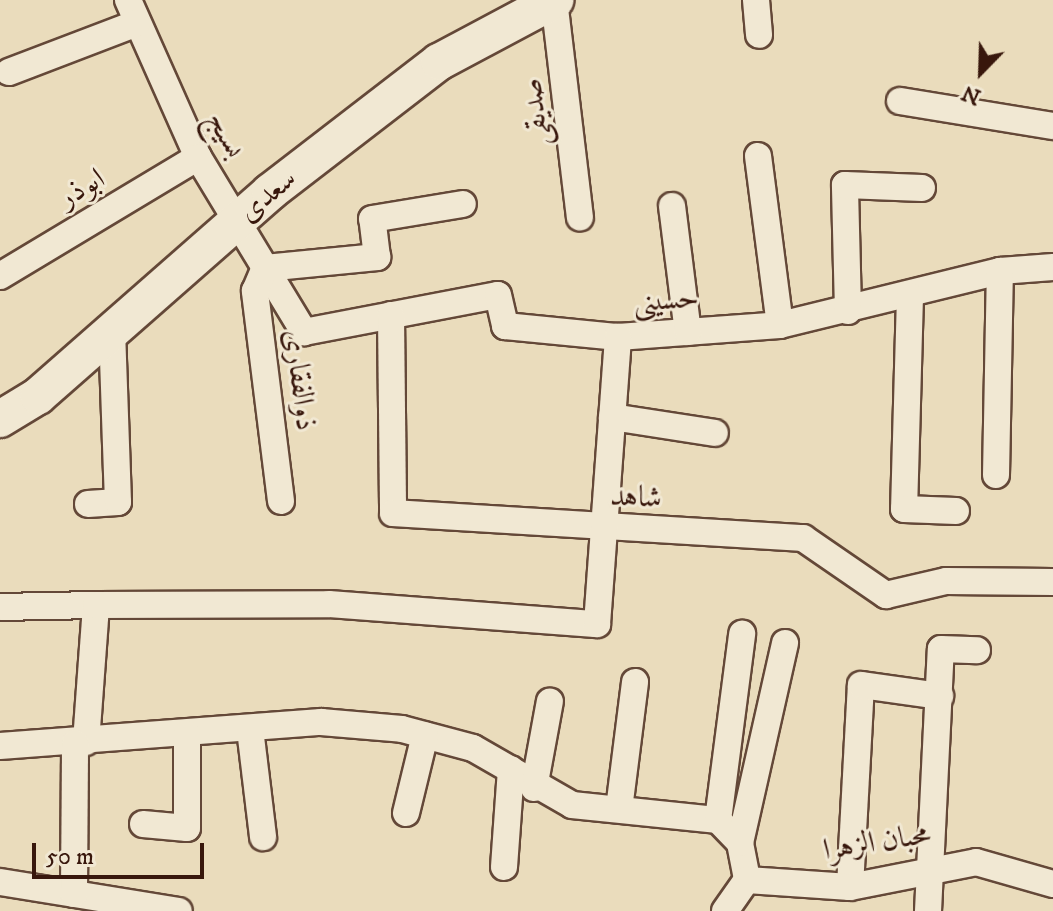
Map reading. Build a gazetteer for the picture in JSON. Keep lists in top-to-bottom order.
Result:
{
  "streets": {
    "street": [
      "صدیقی",
      "بسیج",
      "ابوذر",
      "سعدی",
      "حسینی",
      "ذوالفقاری",
      "شاهد",
      "محبان الزهرا"
    ]
  },
  "crossings": [
    ["صدیقی", "سعدی"],
    ["بسیج", "ابوذر"],
    ["بسیج", "سعدی"],
    ["بسیج", "حسینی"],
    ["بسیج", "ذوالفقاری"],
    ["حسینی", "شاهد"]
  ],
  "scale_bar": "50 m",
  "north": "bottom left"
}
